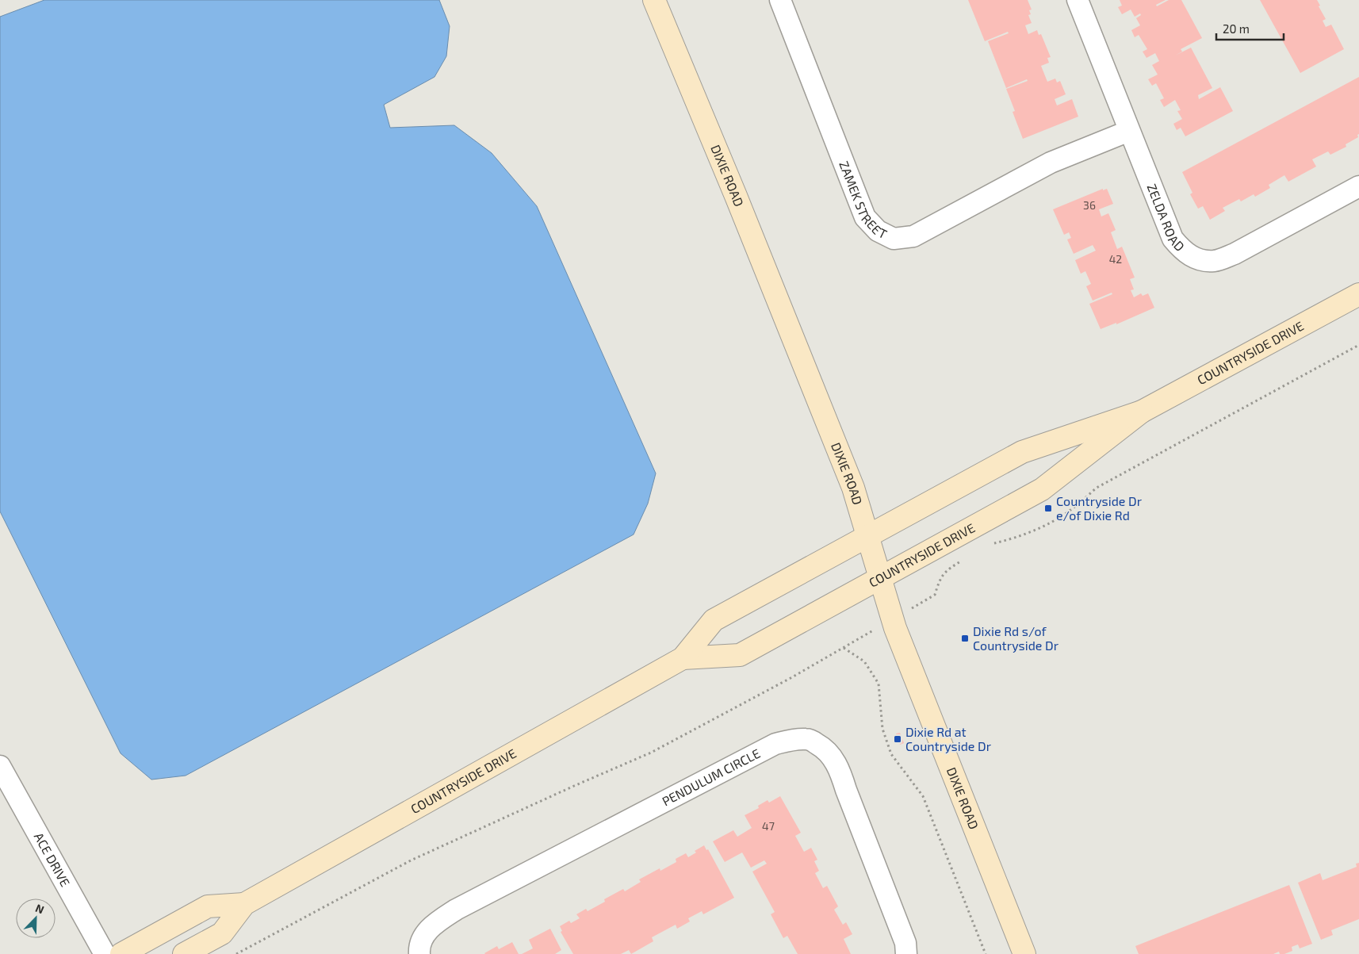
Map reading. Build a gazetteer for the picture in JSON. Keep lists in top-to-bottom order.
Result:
{
  "streets": {
    "main road": ["DIXIE ROAD", "COUNTRYSIDE DRIVE"],
    "street": [
      "ZAMEK STREET",
      "ZELDA ROAD",
      "PENDULUM CIRCLE",
      "ACE DRIVE"
    ]
  },
  "crossings": [
    ["DIXIE ROAD", "COUNTRYSIDE DRIVE"],
    ["ZAMEK STREET", "ZELDA ROAD"]
  ],
  "places": {
    "transit": ["Countryside Dr e/of Dixie Rd", "Dixie Rd s/of Countryside Dr", "Dixie Rd at Countryside Dr"]
  },
  "house_numbers": ["36", "42", "47"],
  "scale_bar": "20 m",
  "north": "top right"
}
